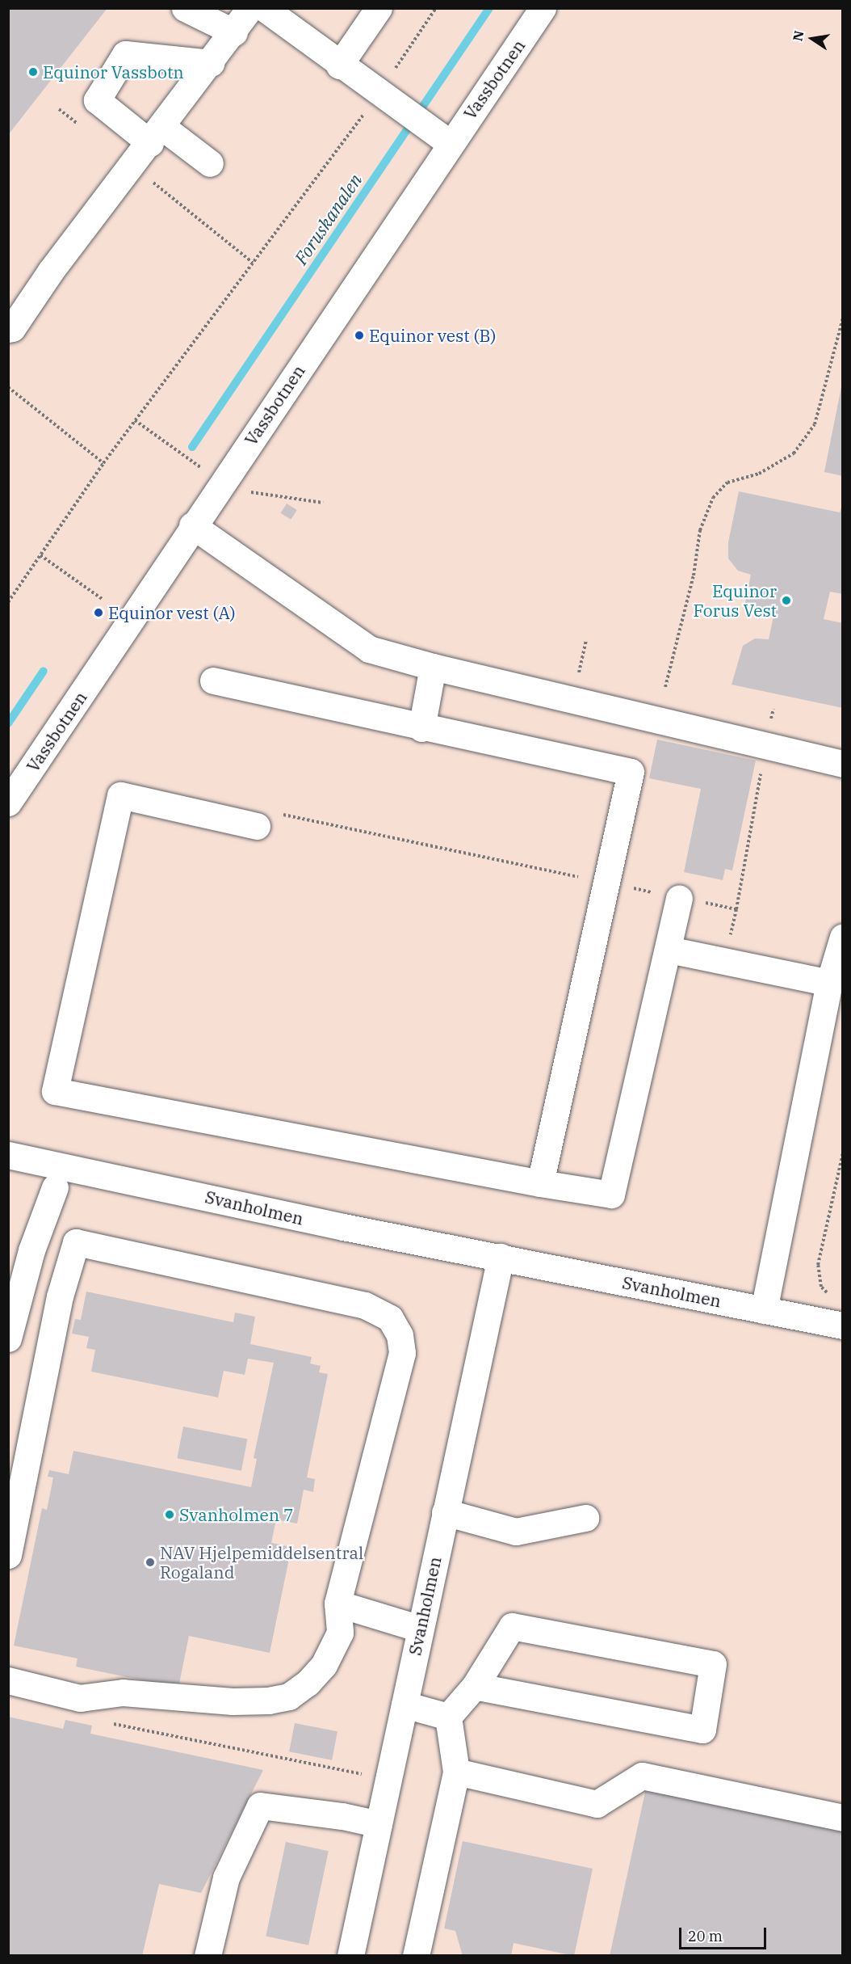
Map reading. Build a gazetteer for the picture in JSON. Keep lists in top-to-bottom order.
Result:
{
  "streets": {
    "street": ["Vassbotnen", "Svanholmen"]
  },
  "water": ["Foruskanalen"],
  "places": [
    "Equinor Vassbotn",
    "Equinor vest (B)",
    "Equinor Forus Vest",
    "Equinor vest (A)",
    "Svanholmen 7",
    "NAV Hjelpemiddelsentral Rogaland"
  ],
  "scale_bar": "20 m",
  "north": "left"
}
